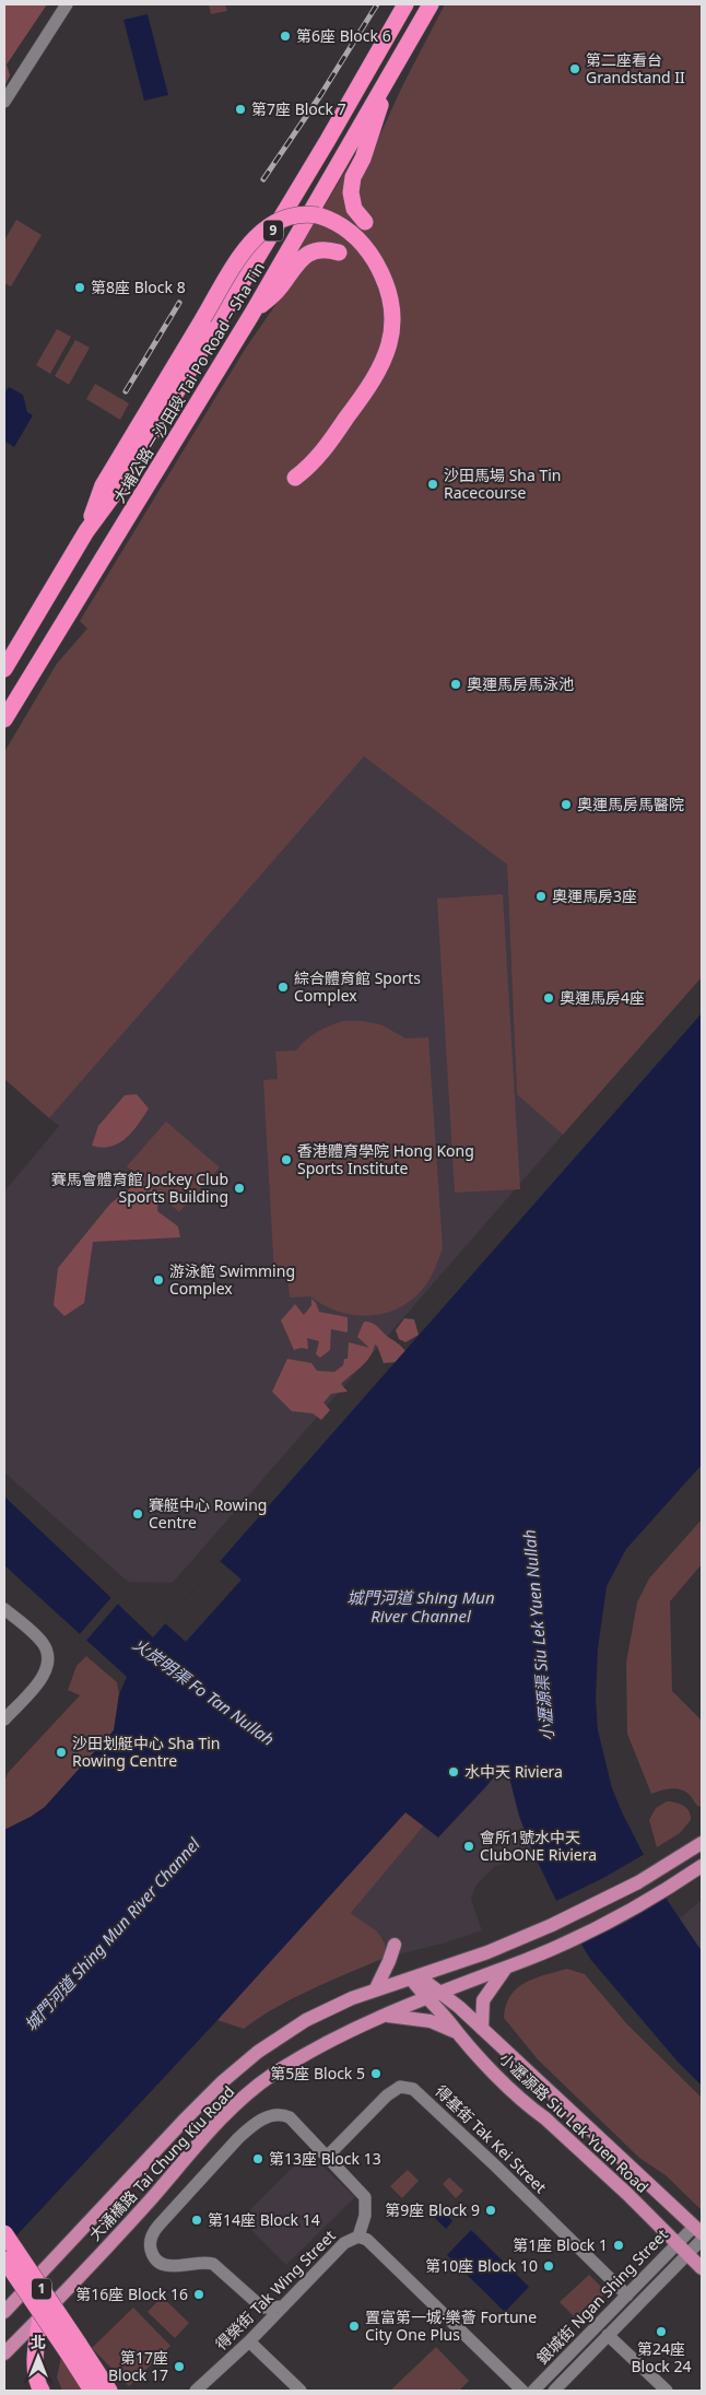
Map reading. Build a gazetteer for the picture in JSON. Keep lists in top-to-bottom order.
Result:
{
  "streets": {
    "highway": ["9", "大埔公路－沙田段 Tai Po Road – Sha Tin", "1"],
    "main road": ["小瀝源路 Siu Lek Yuen Road", "大涌橋路 Tai Chung Kiu Road"],
    "street": ["得基街 Tak Kei Street", "得榮街 Tak Wing Street", "銀城街 Ngan Shing Street"]
  },
  "crossings": [
    ["小瀝源路 Siu Lek Yuen Road", "大涌橋路 Tai Chung Kiu Road"],
    ["小瀝源路 Siu Lek Yuen Road", "銀城街 Ngan Shing Street"],
    ["得基街 Tak Kei Street", "得榮街 Tak Wing Street"],
    ["得基街 Tak Kei Street", "銀城街 Ngan Shing Street"]
  ],
  "water": ["城門河道 Shing Mun River Channel", "小瀝源渠 Siu Lek Yuen Nullah", "火炭明渠 Fo Tan Nullah"],
  "places": [
    "第6座 Block 6",
    "第二座看台 Grandstand II",
    "第7座 Block 7",
    "第8座 Block 8",
    "沙田馬場 Sha Tin Racecourse",
    "奧運馬房馬泳池",
    "奧運馬房馬醫院",
    "奧運馬房3座",
    "綜合體育館 Sports Complex",
    "奧運馬房4座",
    "香港體育學院 Hong Kong Sports Institute",
    "賽馬會體育館 Jockey Club Sports Building",
    "游泳館 Swimming Complex",
    "賽艇中心 Rowing Centre",
    "沙田划艇中心 Sha Tin Rowing Centre",
    "水中天 Riviera",
    "會所1號水中天 ClubONE Riviera",
    "第5座 Block 5",
    "第13座 Block 13",
    "第9座 Block 9",
    "第14座 Block 14",
    "第1座 Block 1",
    "第10座 Block 10",
    "第16座 Block 16",
    "置富第一城‧樂薈 Fortune City One Plus",
    "第24座 Block 24",
    "第17座 Block 17"
  ],
  "north": "top"
}
